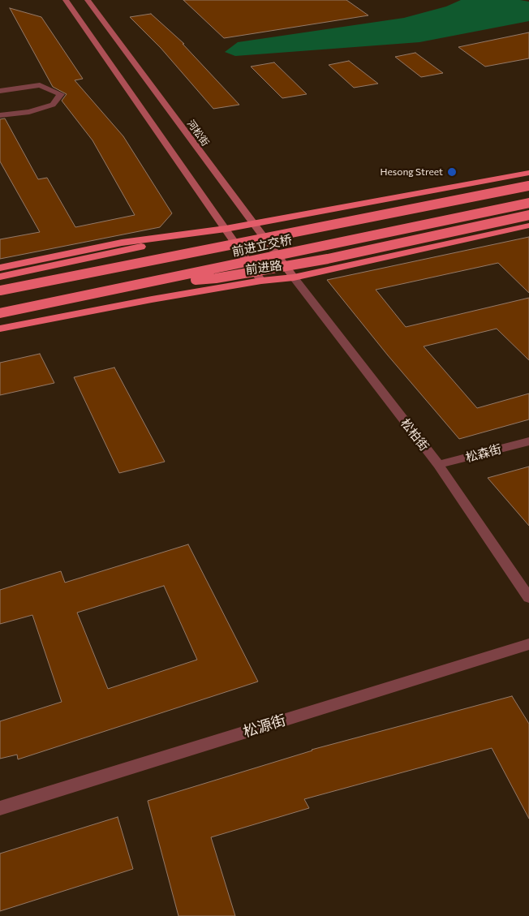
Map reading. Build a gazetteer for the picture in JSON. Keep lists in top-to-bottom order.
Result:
{
  "streets": {
    "highway": ["前进立交桥", "前进路"],
    "main road": ["河松街"],
    "street": ["松柏街", "松森街", "松源街"]
  },
  "crossings": [
    ["河松街", "前进路"],
    ["河松街", "松柏街"],
    ["前进路", "松柏街"],
    ["松柏街", "松森街"]
  ],
  "places": ["Hesong Street"]
}
